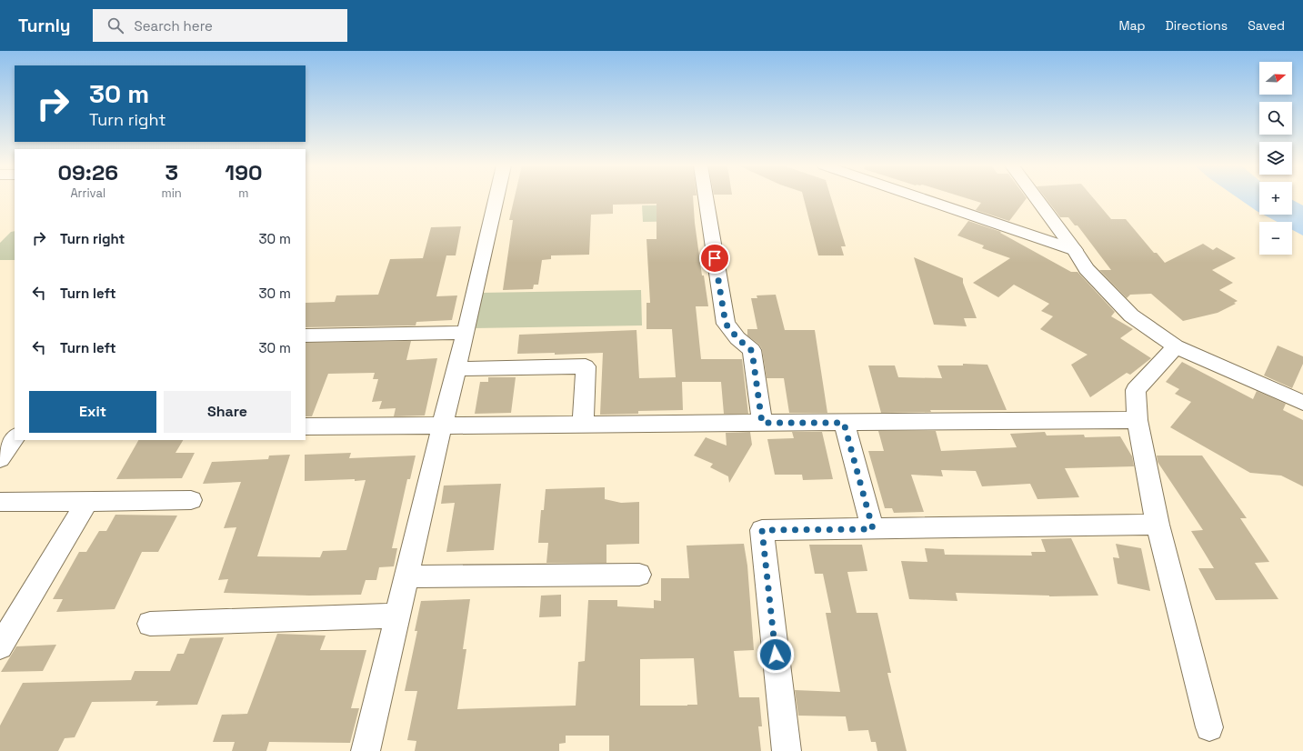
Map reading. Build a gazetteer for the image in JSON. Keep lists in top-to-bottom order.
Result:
{
  "north": "right",
  "page": {
    "header": "Turnly",
    "search": "Search here",
    "nav": ["Map", "Directions", "Saved"],
    "map_buttons": ["+", "−"],
    "turn": ["30 m", "Turn right"],
    "eta": [
      "09:26",
      "Arrival",
      "3",
      "min",
      "190",
      "m"
    ],
    "list": [
      {
        "name": "Turn right",
        "value": "30 m"
      },
      {
        "name": "Turn left",
        "value": "30 m"
      },
      {
        "name": "Turn left",
        "value": "30 m"
      }
    ],
    "buttons": ["Exit", "Share"]
  }
}
